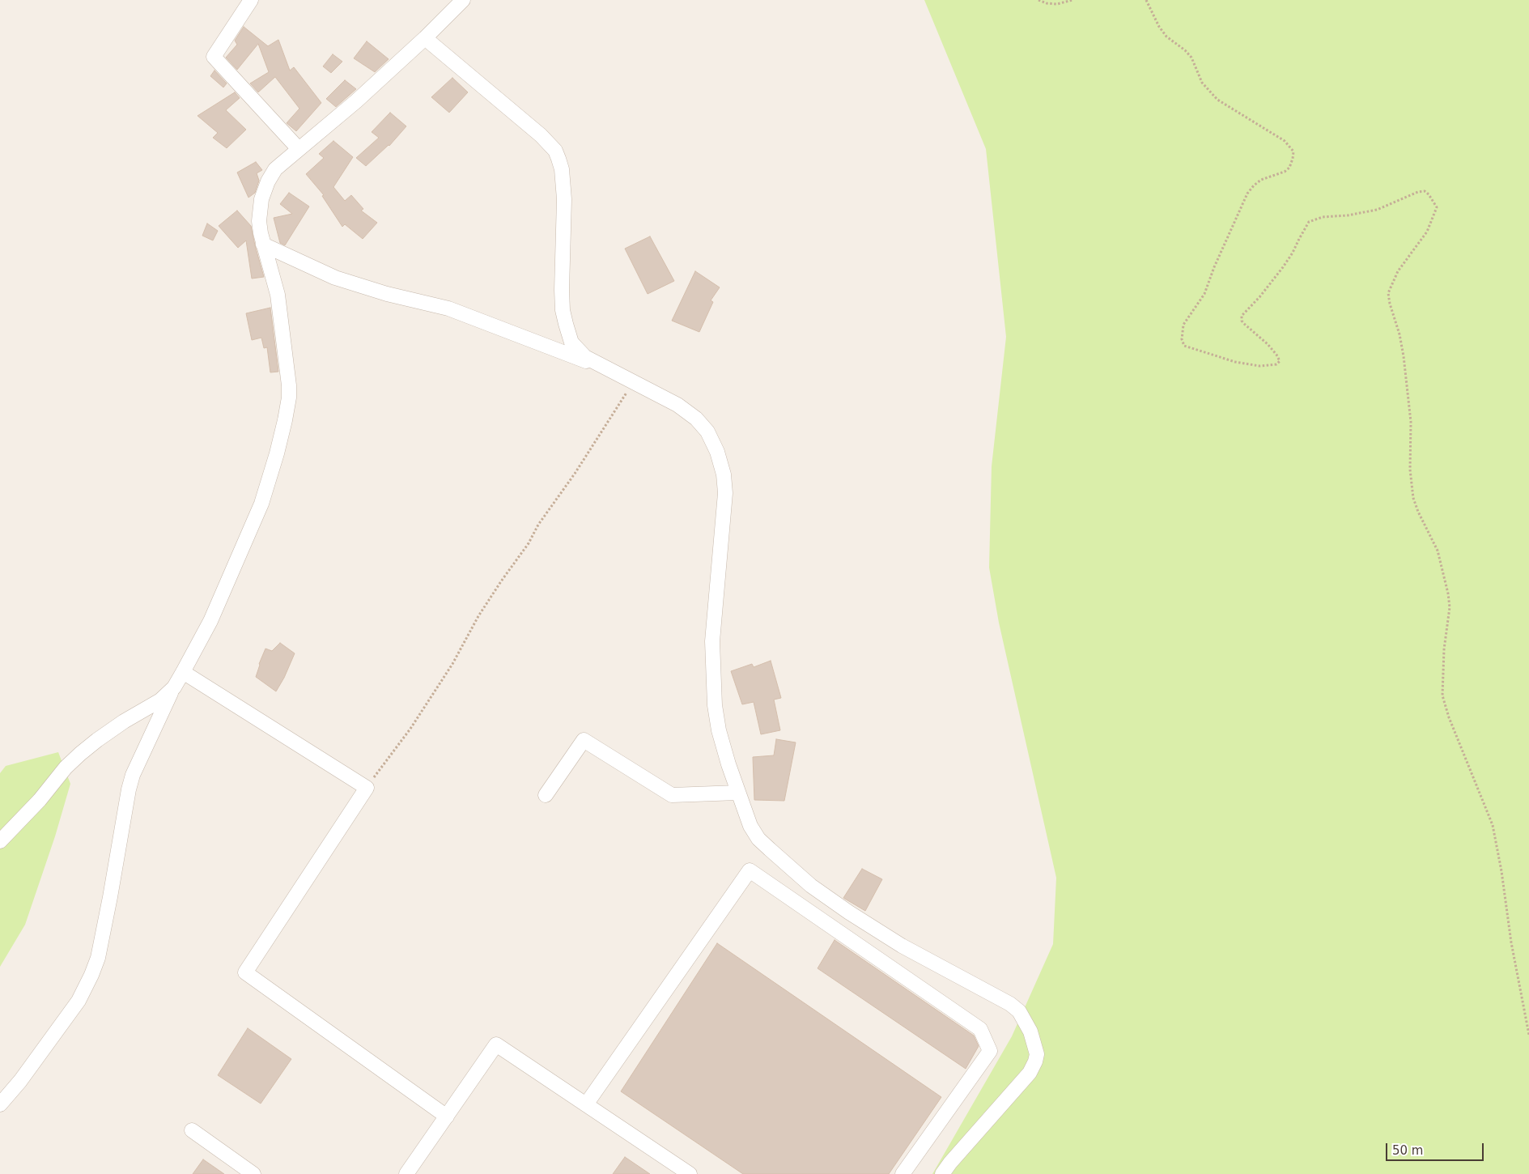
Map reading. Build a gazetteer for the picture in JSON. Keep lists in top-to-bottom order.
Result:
{
  "scale_bar": "50 m"
}
